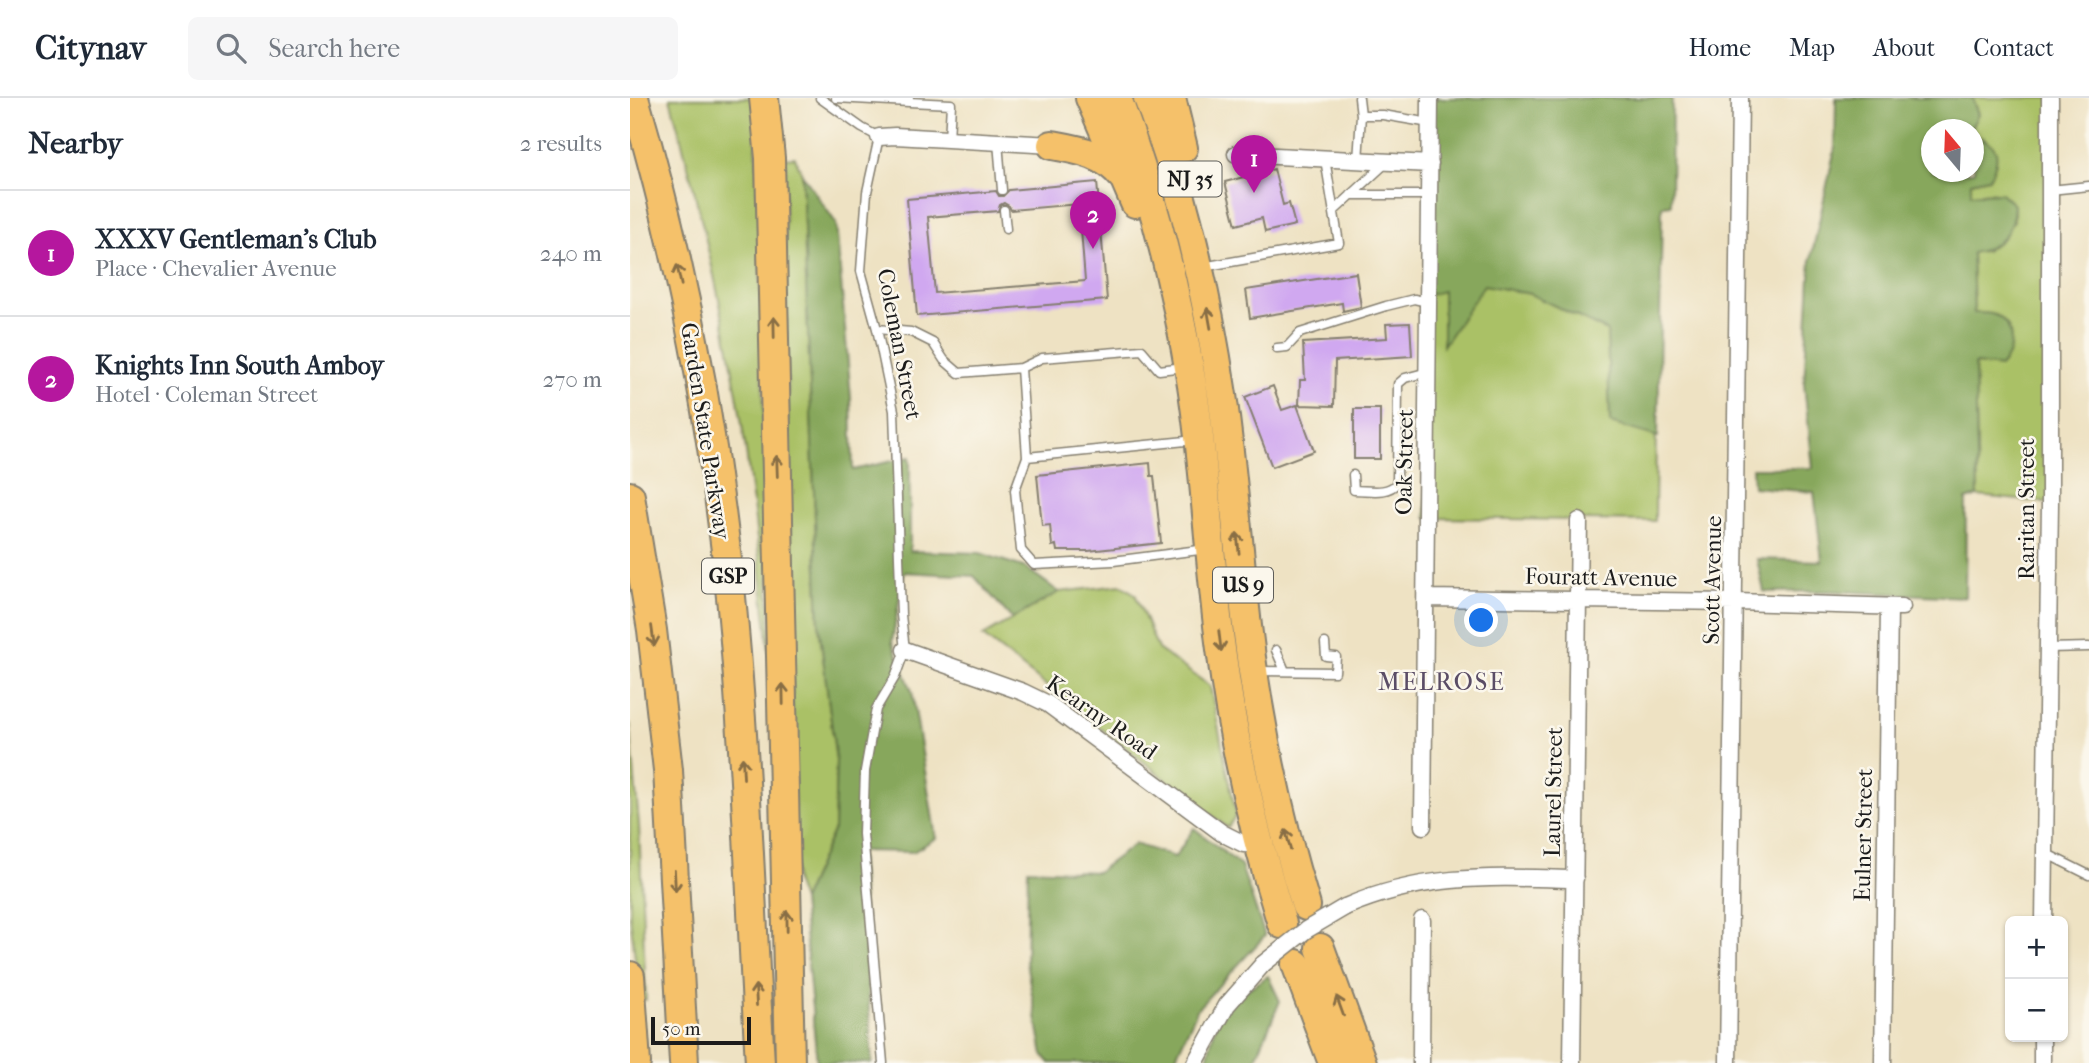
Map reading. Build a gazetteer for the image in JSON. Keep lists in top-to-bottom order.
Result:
{
  "streets": {
    "highway": [
      "NJ 35",
      "Garden State Parkway",
      "GSP",
      "US 9"
    ],
    "street": [
      "Oak Street",
      "Raritan Street",
      "Fouratt Avenue",
      "Scott Avenue",
      "Kearny Road",
      "Laurel Street",
      "Eulner Street"
    ],
    "lane": ["Coleman Street"]
  },
  "crossings": [
    ["NJ 35", "US 9"],
    ["Coleman Street", "Kearny Road"],
    ["Oak Street", "Fouratt Avenue"],
    ["Fouratt Avenue", "Scott Avenue"],
    ["Fouratt Avenue", "Laurel Street"],
    ["Fouratt Avenue", "Eulner Street"],
    ["US 9", "Kearny Road"]
  ],
  "districts": ["MELROSE"],
  "scale_bar": "50 m",
  "north": "top",
  "page": {
    "header": "Citynav",
    "search": "Search here",
    "nav": [
      "Home",
      "Map",
      "About",
      "Contact"
    ],
    "heading": ["Nearby", "2 results"],
    "pins": ["1", "2"],
    "list": [
      {
        "mark": "1",
        "name": "XXXV Gentleman's Club",
        "note": "Place · Chevalier Avenue",
        "value": "240 m"
      },
      {
        "mark": "2",
        "name": "Knights Inn South Amboy",
        "note": "Hotel · Coleman Street",
        "value": "270 m"
      }
    ],
    "map_buttons": ["+", "−"],
    "scale": "50 m"
  }
}
